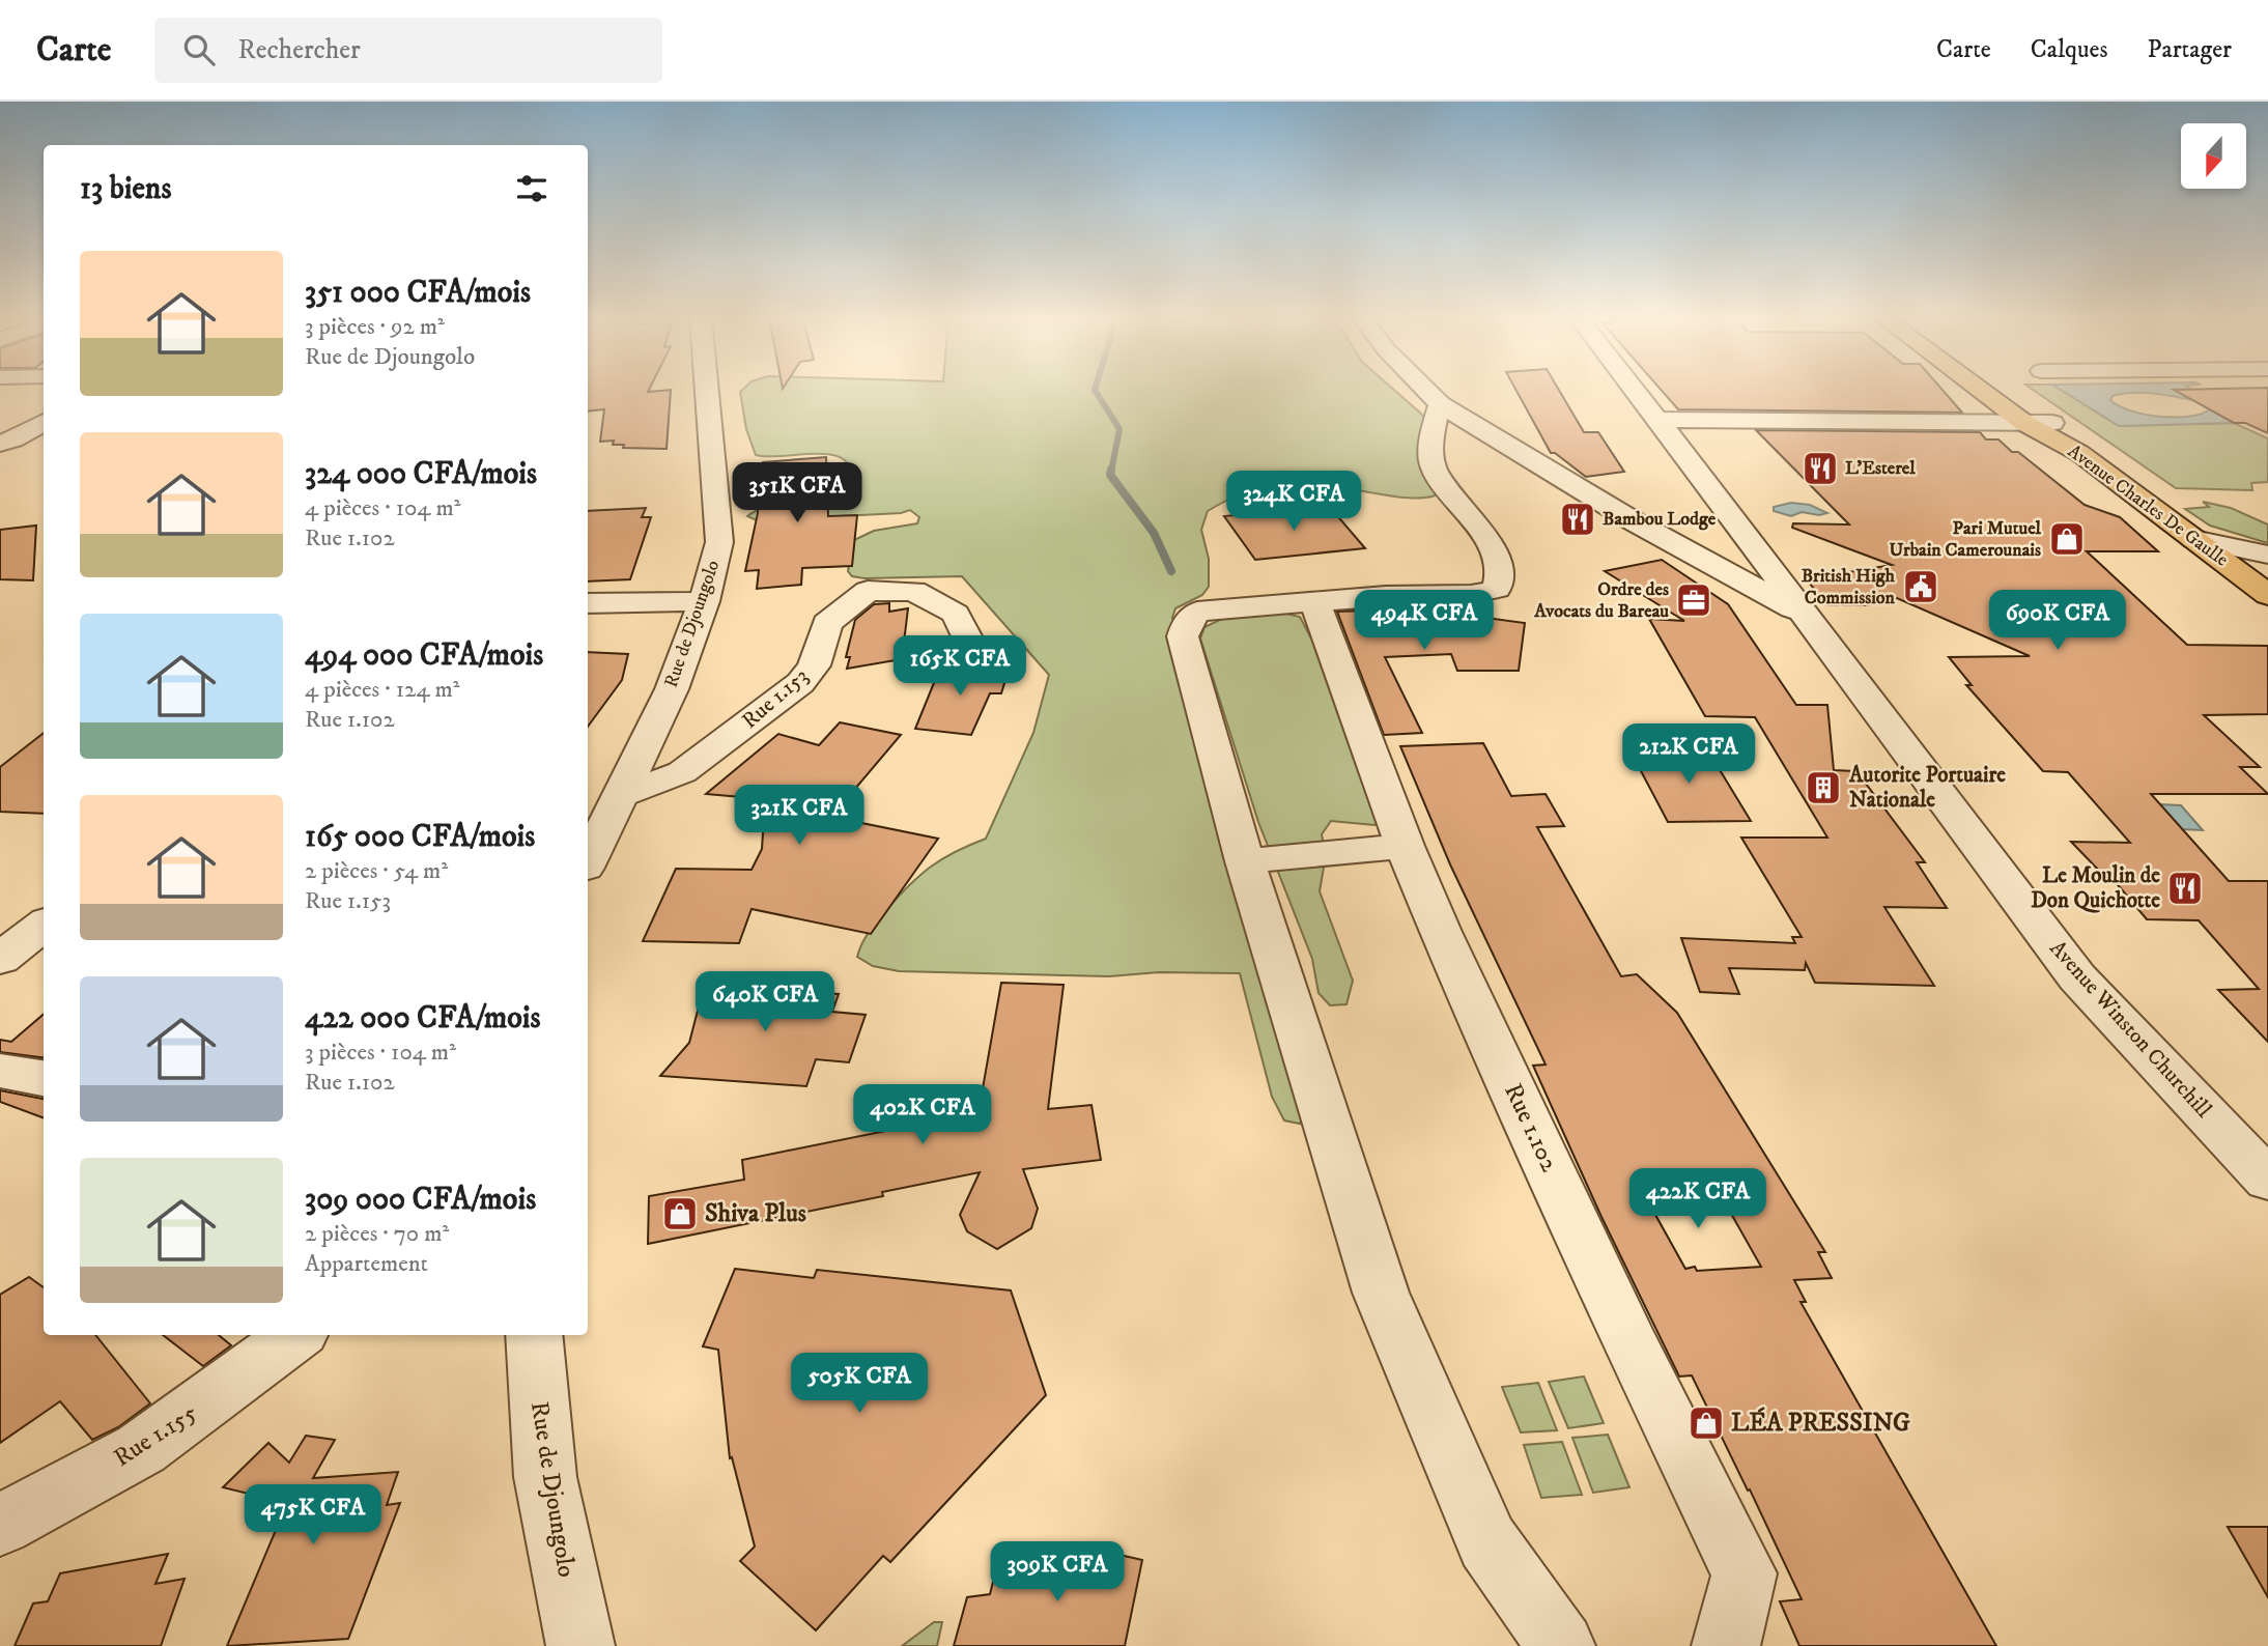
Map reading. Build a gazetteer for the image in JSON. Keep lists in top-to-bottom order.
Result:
{
  "streets": {
    "main road": ["Avenue Charles De Gaulle"],
    "street": [
      "Rue de Djoungolo",
      "Rue 1.153",
      "Avenue Winston Churchill",
      "Rue 1.102",
      "Rue 1.155"
    ]
  },
  "crossings": [
    ["Rue de Djoungolo", "Rue 1.153"]
  ],
  "places": {
    "restaurant": ["L'Esterel", "Bambou Lodge", "Le Moulin de Don Quichotte"],
    "shop": ["Pari Mutuel Urbain Camerounais", "Shiva Plus", "LÉA PRESSING"],
    "public building": ["British High Commission"],
    "office": ["Ordre des Avocats du Bareau"],
    "building": ["Autorite Portuaire Nationale"]
  },
  "north": "bottom",
  "page": {
    "header": "Carte",
    "search": "Rechercher",
    "nav": ["Carte", "Calques", "Partager"],
    "heading": "13 biens",
    "list": [
      {
        "name": "351 000 CFA/mois",
        "note": "3 pièces · 92 m² · Rue de Djoungolo"
      },
      {
        "name": "324 000 CFA/mois",
        "note": "4 pièces · 104 m² · Rue 1.102"
      },
      {
        "name": "494 000 CFA/mois",
        "note": "4 pièces · 124 m² · Rue 1.102"
      },
      {
        "name": "165 000 CFA/mois",
        "note": "2 pièces · 54 m² · Rue 1.153"
      },
      {
        "name": "422 000 CFA/mois",
        "note": "3 pièces · 104 m² · Rue 1.102"
      },
      {
        "name": "309 000 CFA/mois",
        "note": "2 pièces · 70 m² · Appartement"
      }
    ],
    "price": [
      "351K CFA",
      "324K CFA",
      "494K CFA",
      "690K CFA",
      "165K CFA",
      "212K CFA",
      "321K CFA",
      "640K CFA",
      "402K CFA",
      "422K CFA",
      "505K CFA",
      "475K CFA",
      "309K CFA"
    ]
  }
}
